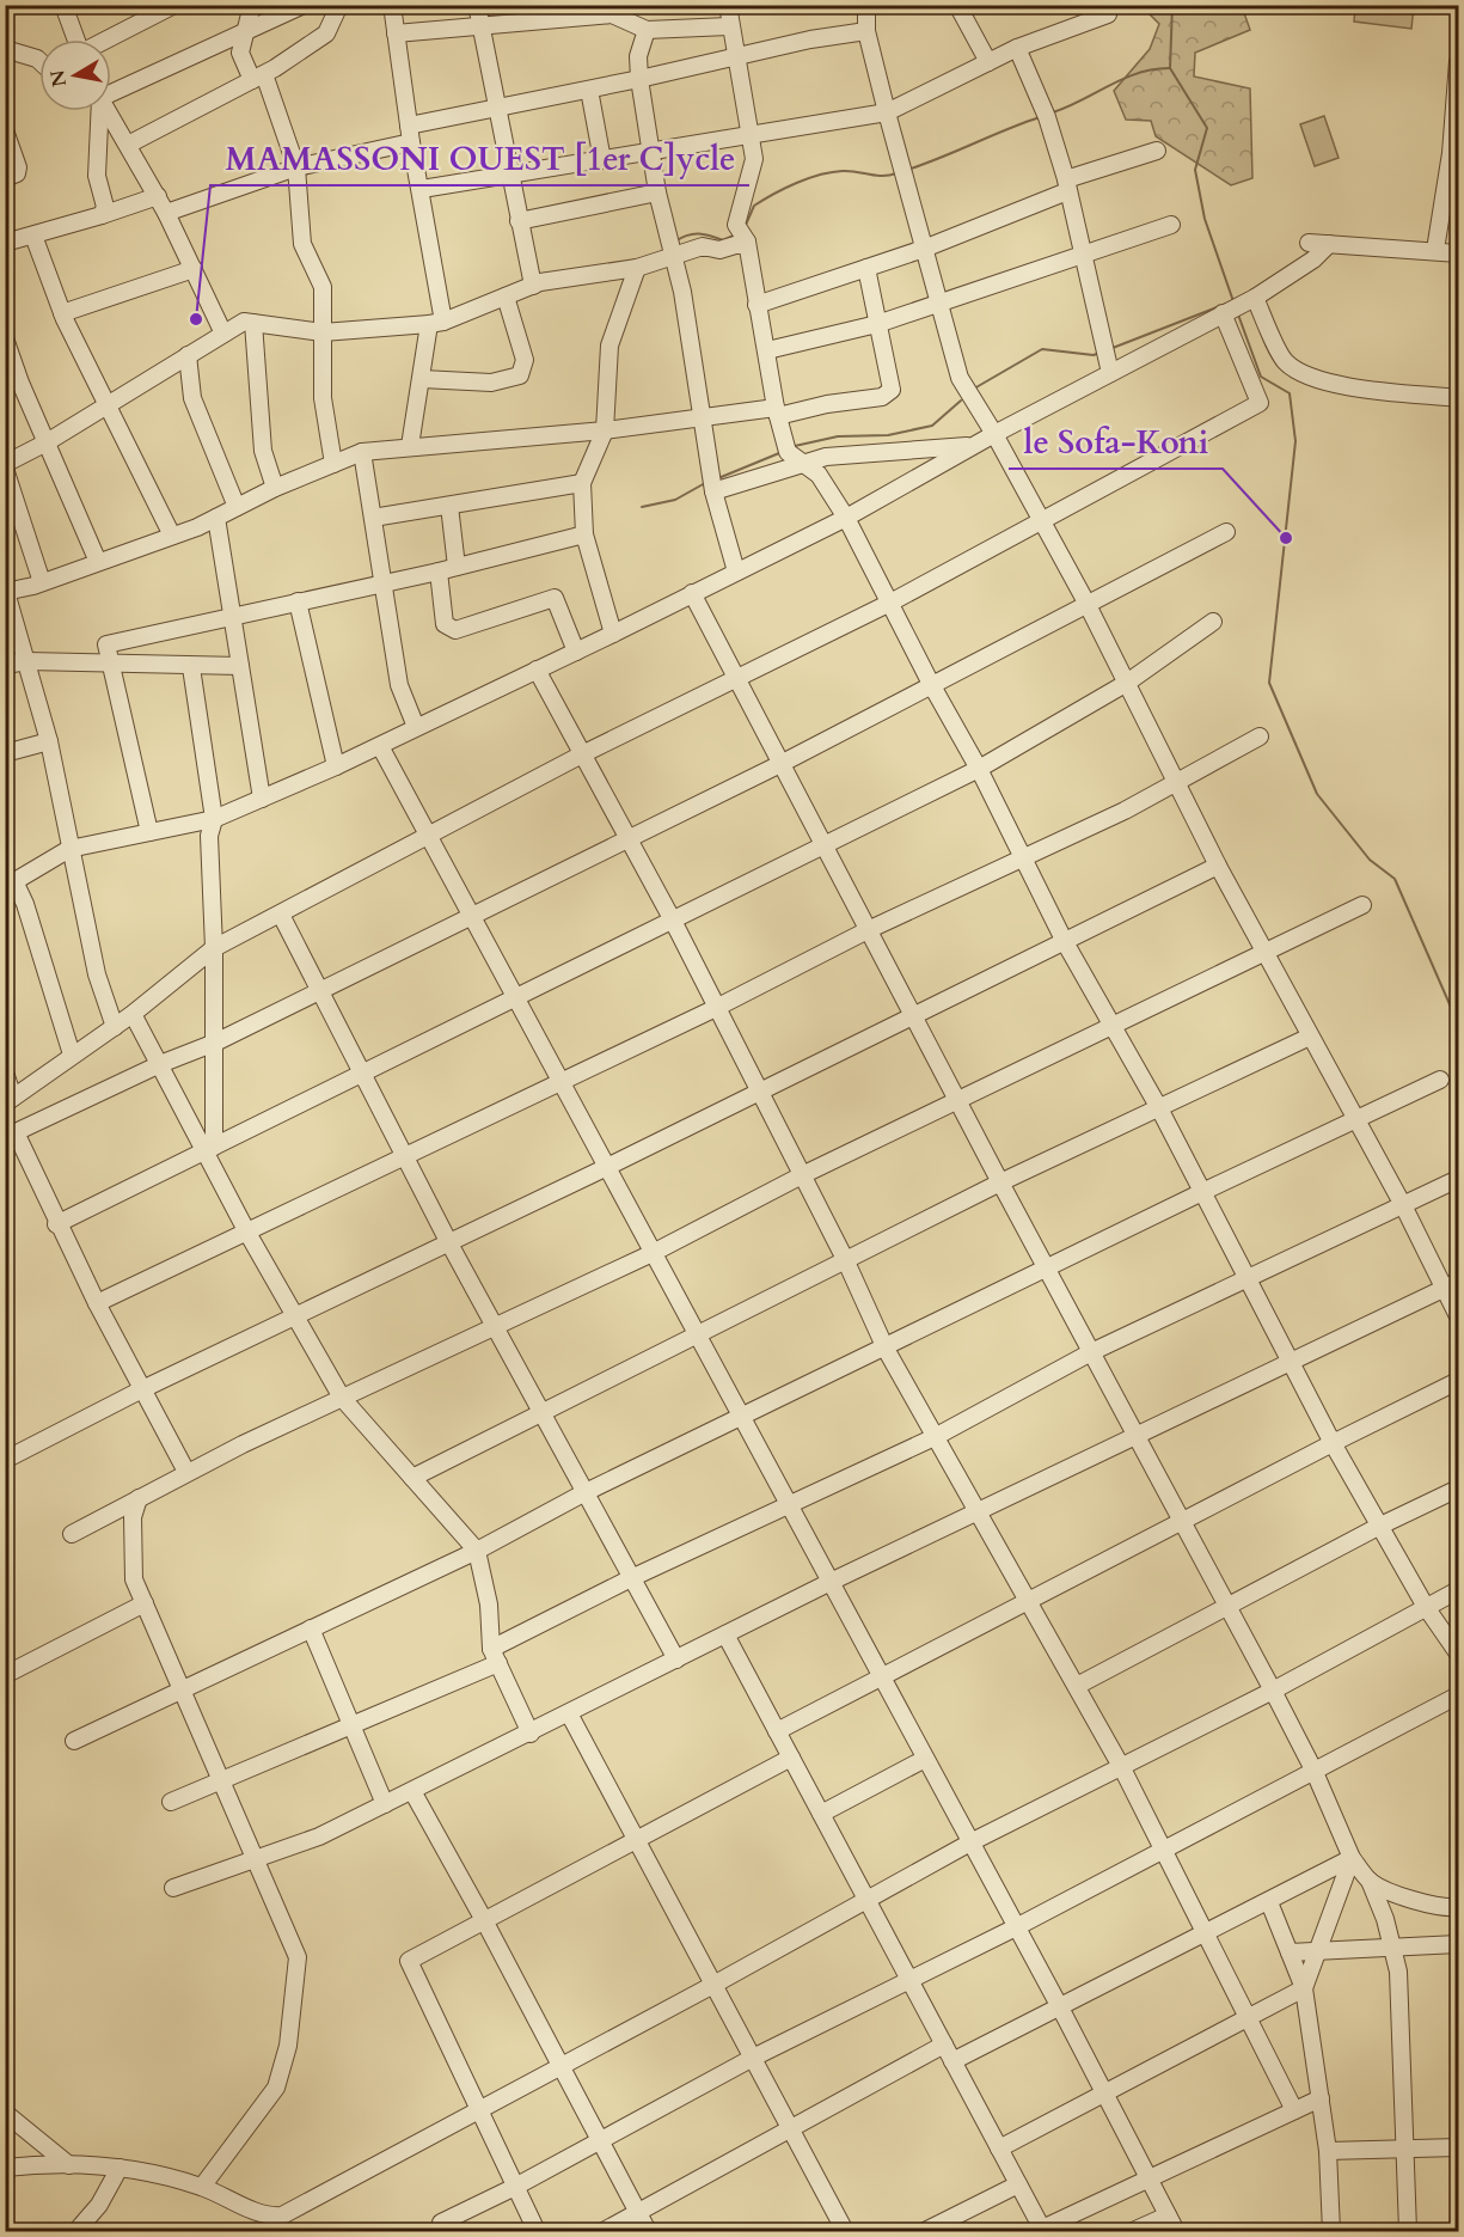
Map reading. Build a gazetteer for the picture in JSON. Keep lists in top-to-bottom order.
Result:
{
  "places": ["MAMASSONI OUEST [1er C]ycle", "le Sofa-Koni"],
  "north": "left"
}
